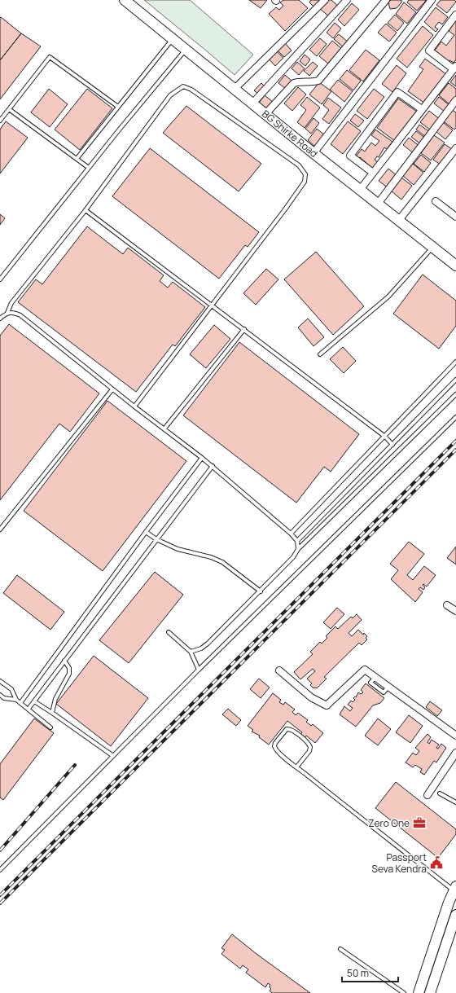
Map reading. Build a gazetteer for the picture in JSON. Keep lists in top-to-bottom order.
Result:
{
  "streets": {
    "street": ["BG Shirke Road"]
  },
  "places": {
    "office": ["Zero One"],
    "public building": ["Passport Seva Kendra"]
  },
  "scale_bar": "50 m"
}
